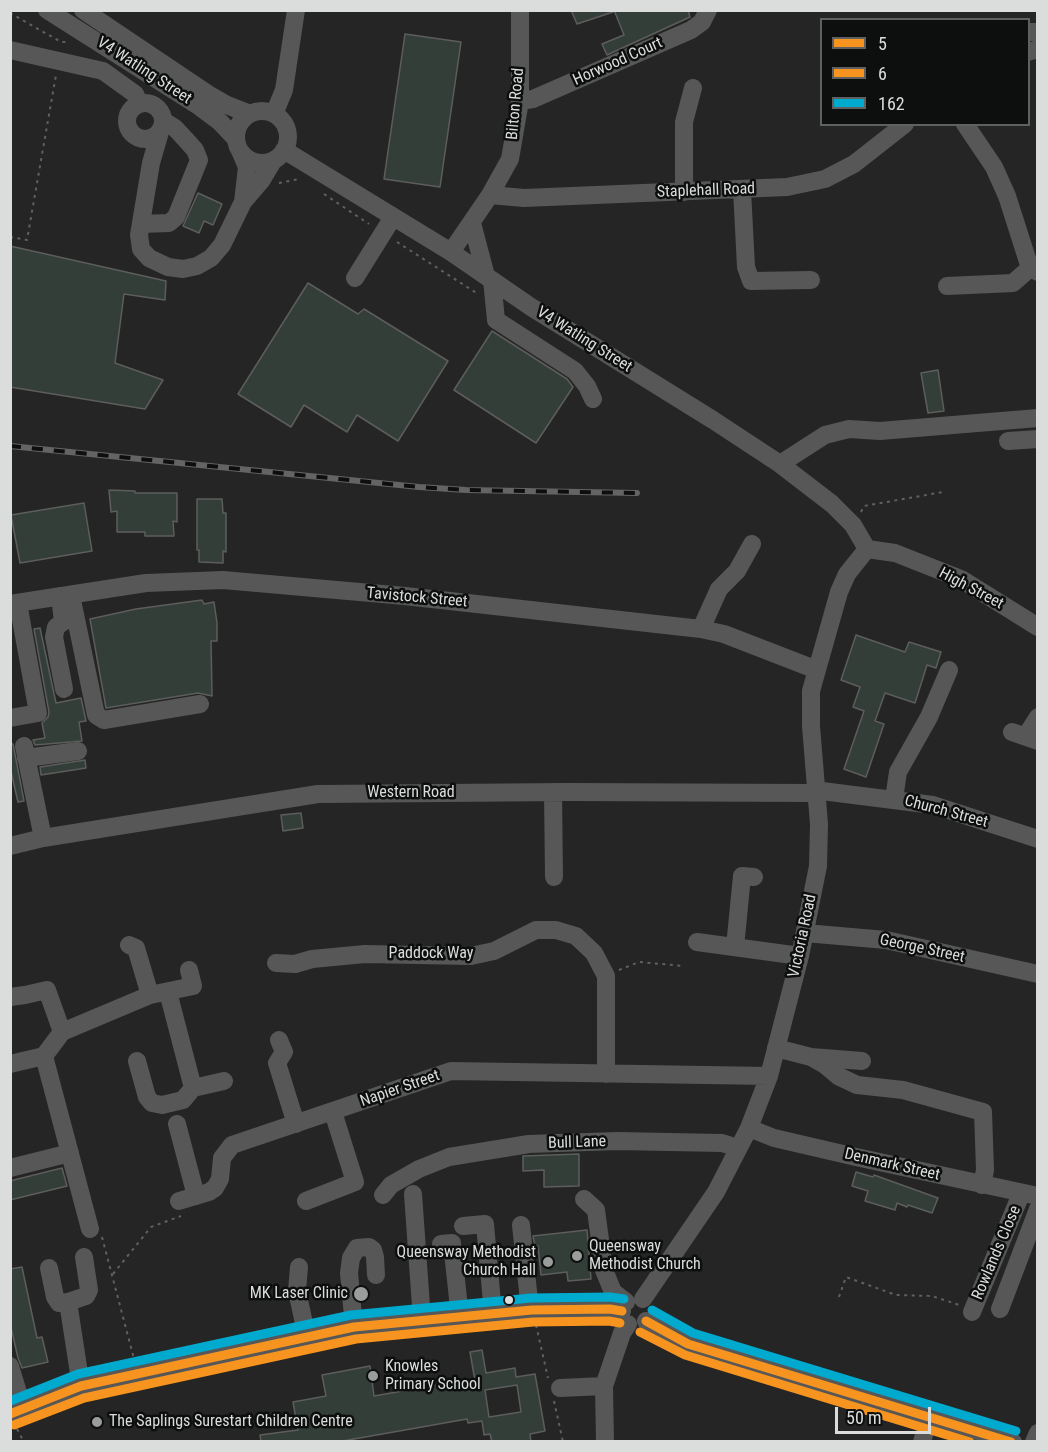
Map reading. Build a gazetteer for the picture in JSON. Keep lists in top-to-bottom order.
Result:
{
  "streets": {
    "street": [
      "Horwood Court",
      "V4 Watling Street",
      "Bilton Road",
      "Staplehall Road",
      "High Street",
      "Tavistock Street",
      "Western Road",
      "Church Street",
      "Victoria Road",
      "George Street",
      "Paddock Way",
      "Napier Street",
      "Bull Lane",
      "Denmark Street",
      "Rowlands Close"
    ]
  },
  "crossings": [
    ["Horwood Court", "Bilton Road"],
    ["V4 Watling Street", "Bilton Road"],
    ["V4 Watling Street", "High Street"],
    ["V4 Watling Street", "Victoria Road"],
    ["Bilton Road", "Staplehall Road"],
    ["High Street", "Victoria Road"],
    ["Tavistock Street", "Victoria Road"],
    ["Western Road", "Church Street"],
    ["Western Road", "Victoria Road"],
    ["Church Street", "Victoria Road"],
    ["Victoria Road", "George Street"],
    ["Victoria Road", "Napier Street"],
    ["Victoria Road", "Bull Lane"],
    ["Victoria Road", "Denmark Street"],
    ["Denmark Street", "Rowlands Close"]
  ],
  "places": [
    "Queensway Methodist Church",
    "Queensway Methodist Church Hall",
    "MK Laser Clinic",
    "Knowles Primary School",
    "The Saplings Surestart Children Centre"
  ],
  "lines": ["transit line 162", "transit line 5", "transit line 6"],
  "legend": ["5", "6", "162"],
  "scale_bar": "50 m"
}
